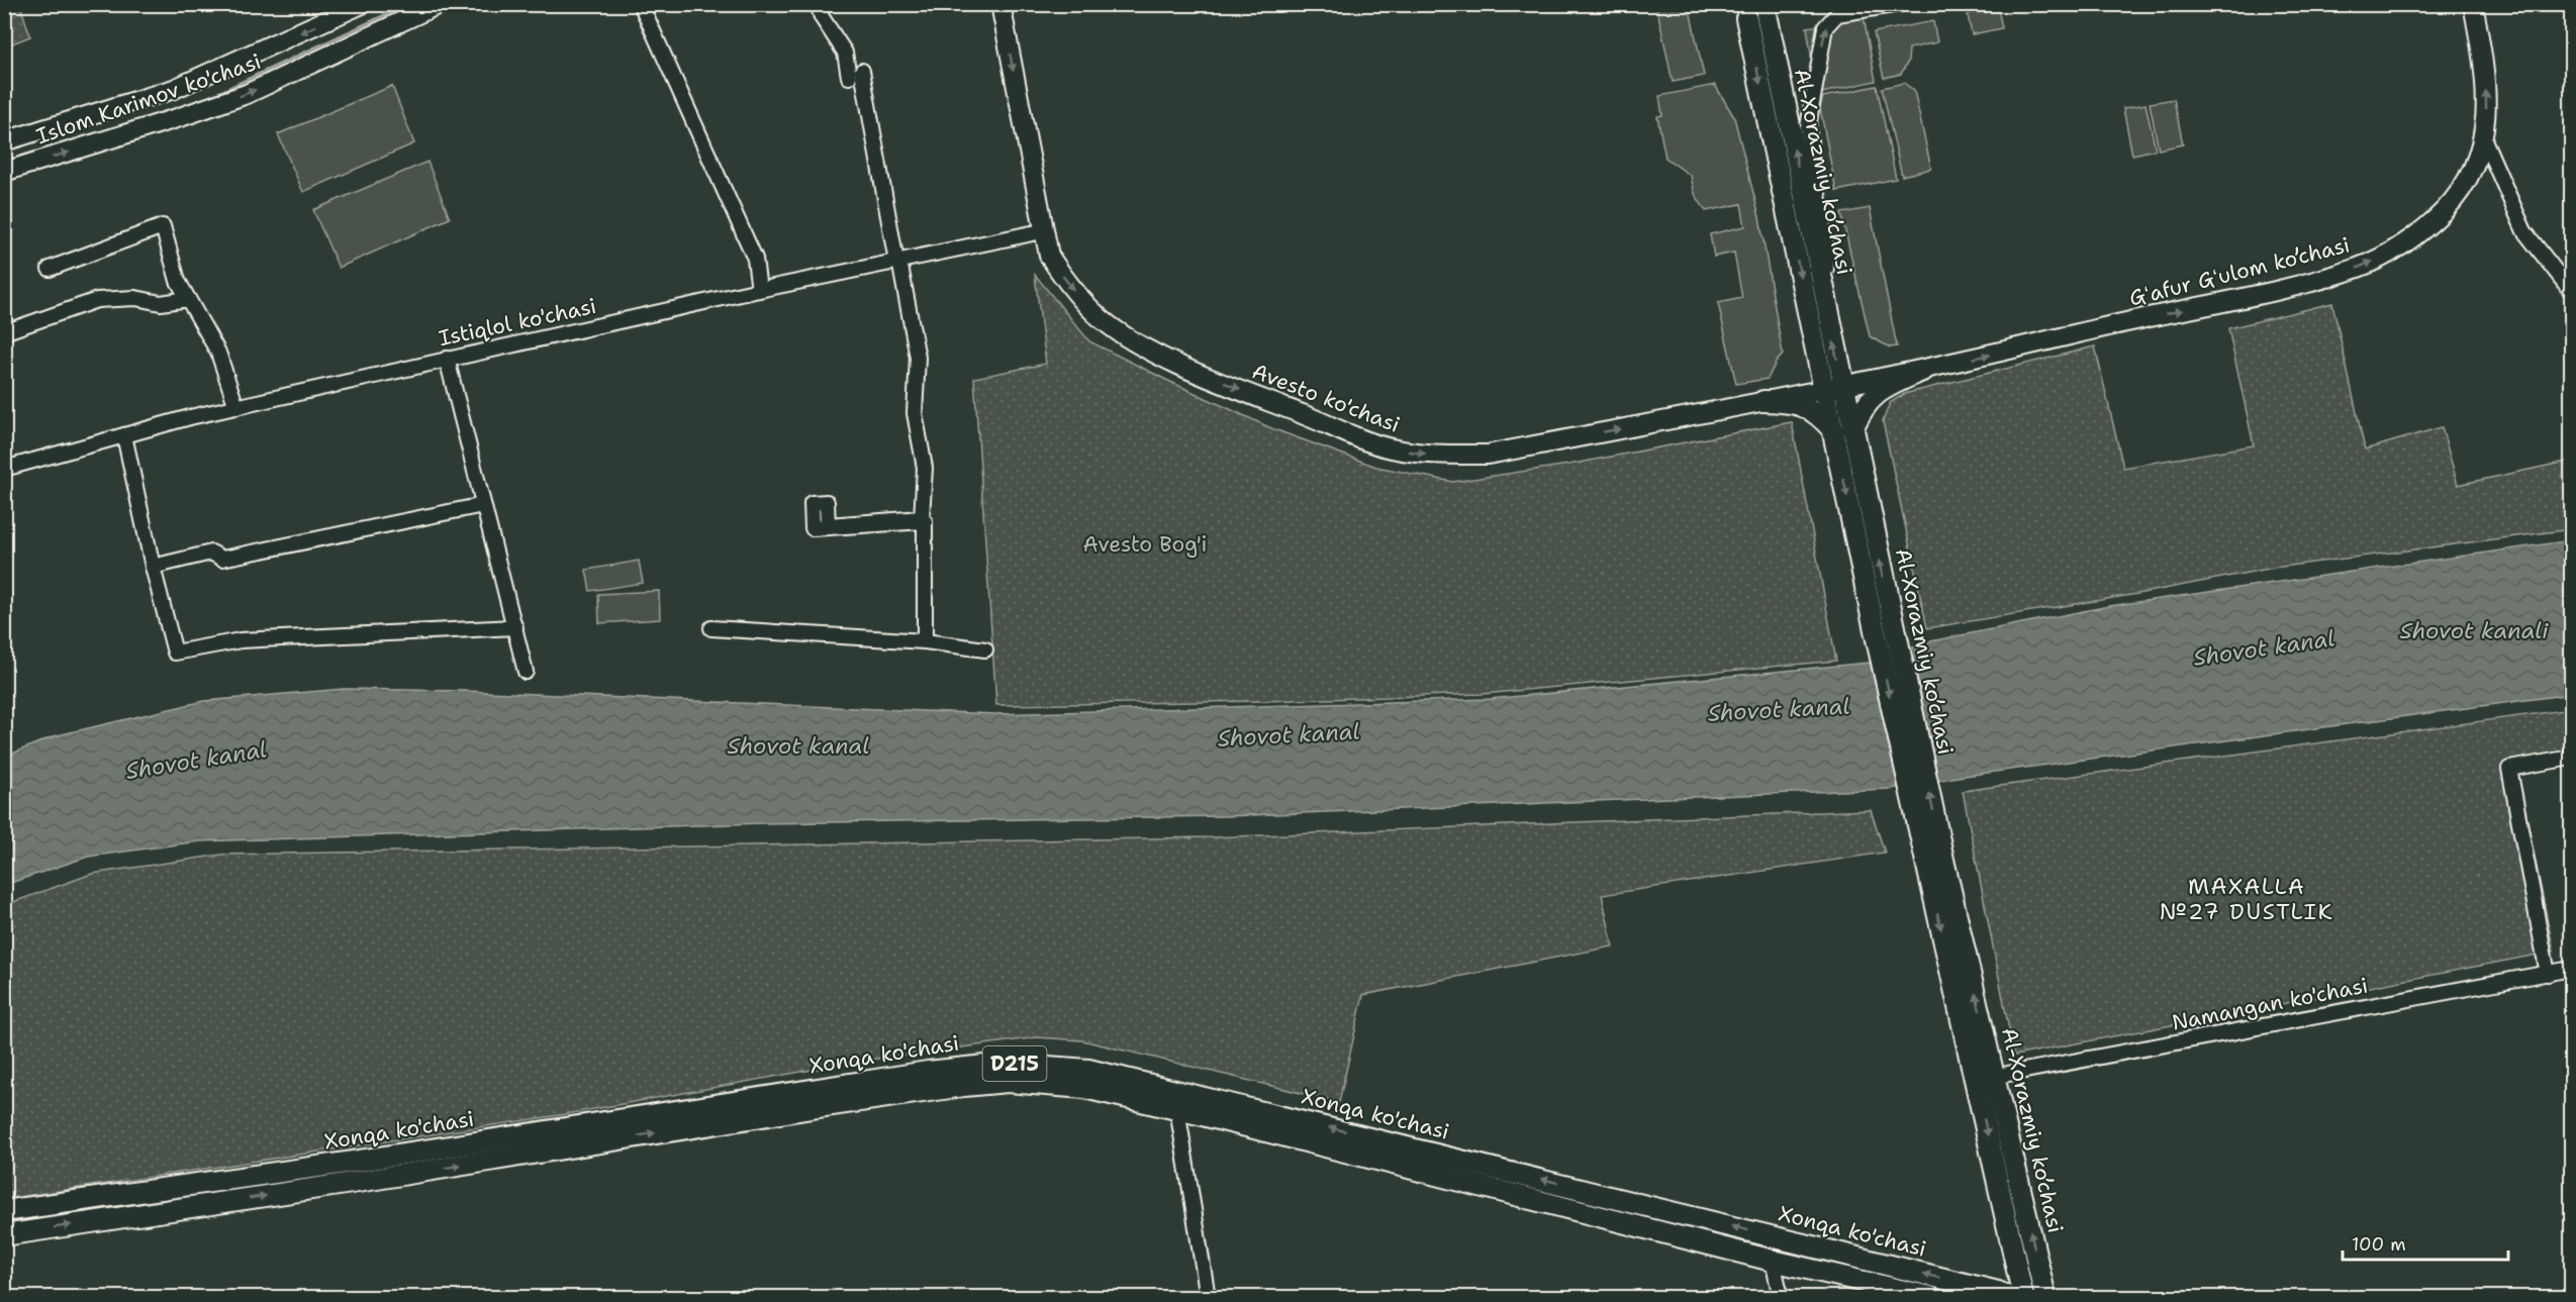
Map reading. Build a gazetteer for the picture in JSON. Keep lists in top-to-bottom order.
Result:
{
  "streets": {
    "main road": ["Al-Xorazmiy ko’chasi", "Xonqa ko'chasi", "D215"],
    "street": [
      "Islom Karimov ko'chasi",
      "Gʻafur Gʻulom ko’chasi",
      "Istiqlol ko'chasi",
      "Avesto ko'chasi",
      "Namangan ko'chasi"
    ]
  },
  "crossings": [
    ["Al-Xorazmiy ko’chasi", "Gʻafur Gʻulom ko’chasi"],
    ["Al-Xorazmiy ko’chasi", "Avesto ko'chasi"],
    ["Al-Xorazmiy ko’chasi", "Namangan ko'chasi"],
    ["Gʻafur Gʻulom ko’chasi", "Avesto ko'chasi"],
    ["Istiqlol ko'chasi", "Avesto ko'chasi"]
  ],
  "one_way": ["Gʻafur Gʻulom ko’chasi", "Avesto ko'chasi"],
  "districts": ["MAXALLA №27 DUSTLIK"],
  "water": ["Shovot kanali", "Shovot kanal"],
  "parks": ["Avesto Bog'i"],
  "scale_bar": "100 m"
}
